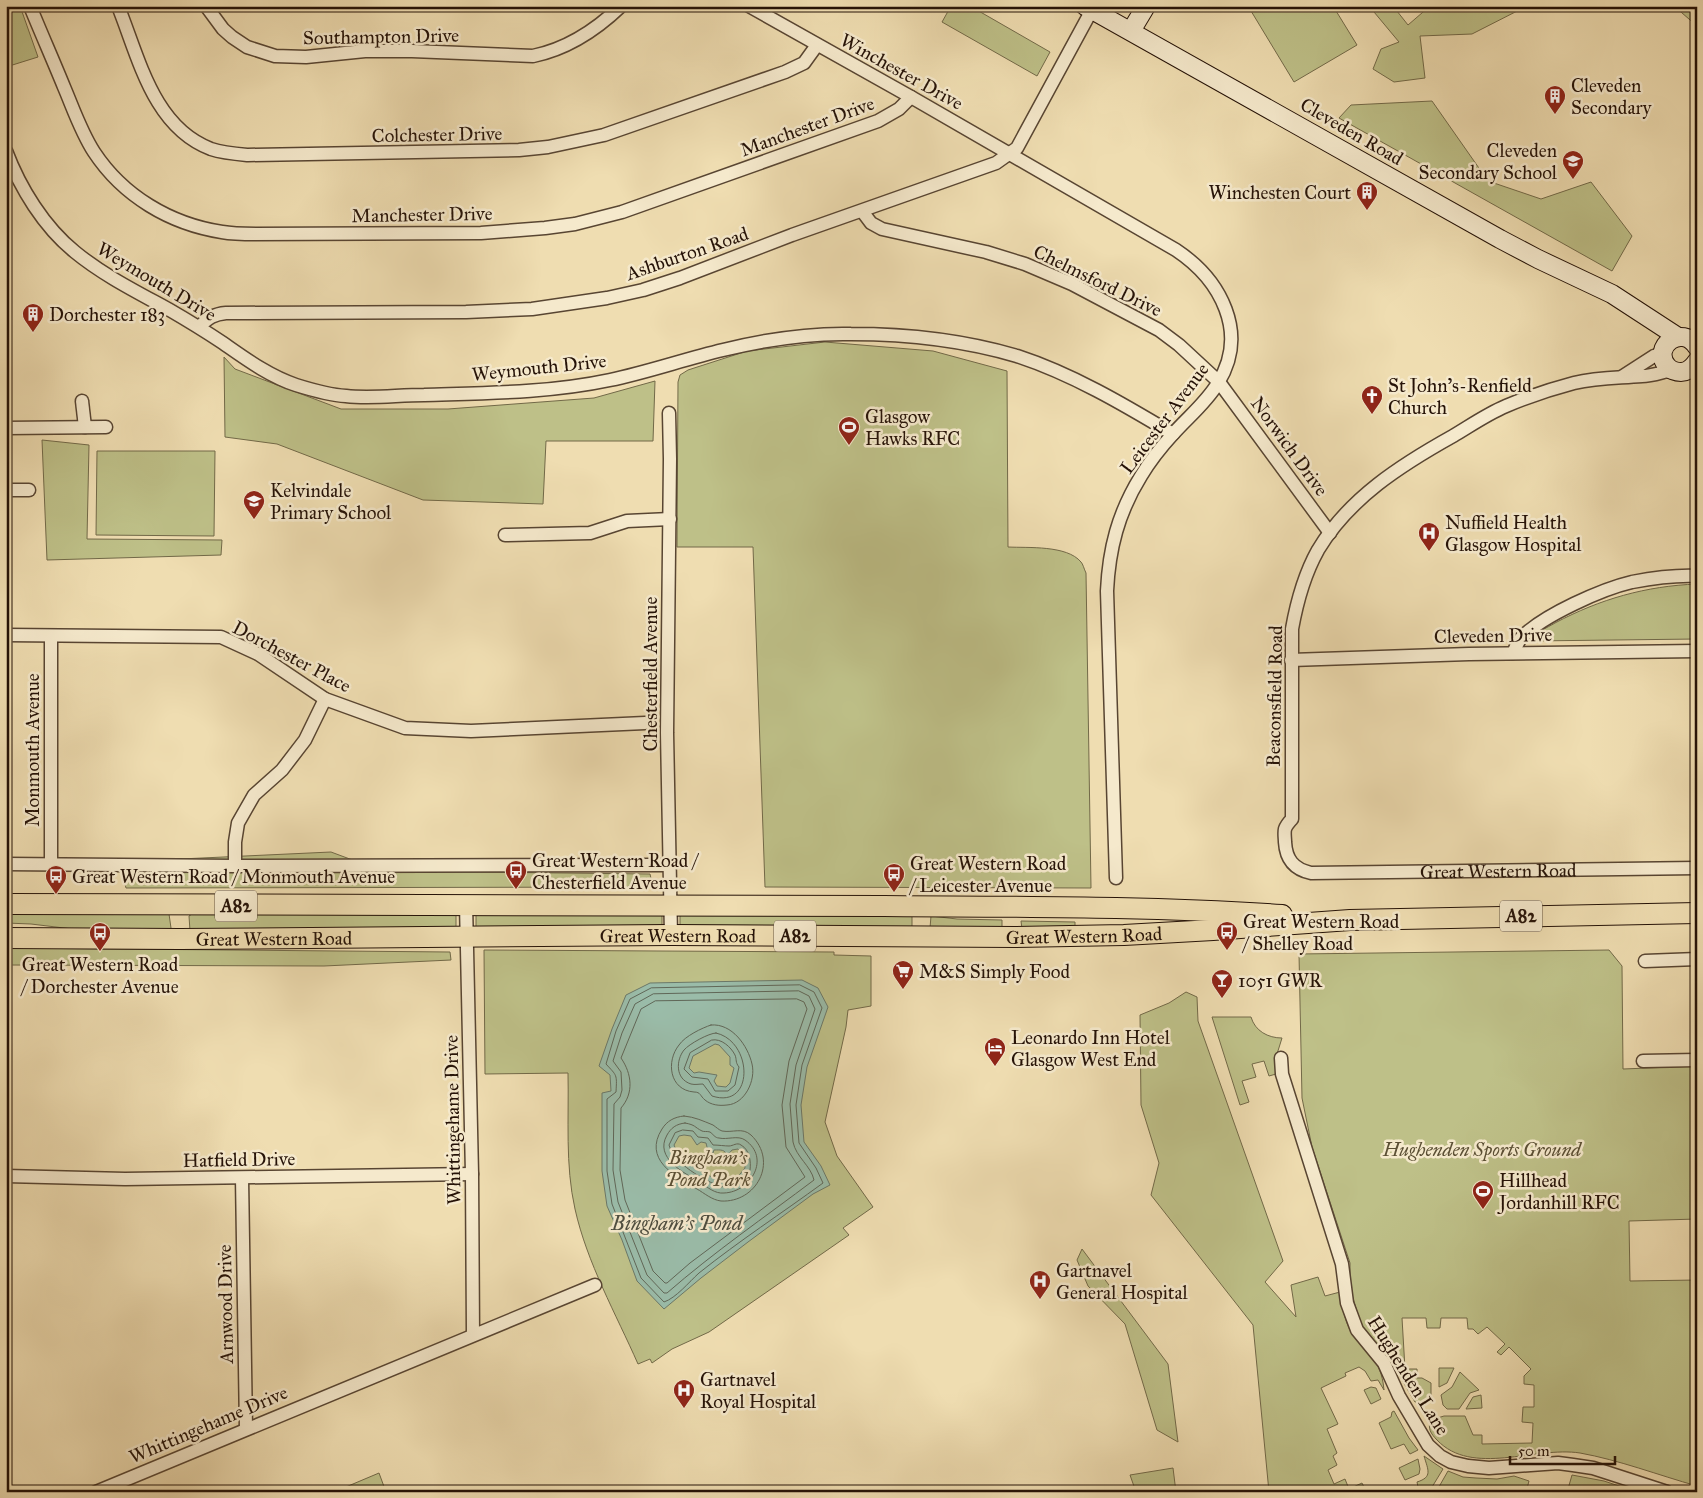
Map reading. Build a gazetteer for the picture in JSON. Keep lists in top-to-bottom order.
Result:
{
  "streets": {
    "main road": ["Great Western Road", "A82"],
    "street": [
      "Southampton Drive",
      "Winchester Drive",
      "Manchester Drive",
      "Cleveden Road",
      "Colchester Drive",
      "Ashburton Road",
      "Chelmsford Drive",
      "Weymouth Drive",
      "Leicester Avenue",
      "Norwich Drive",
      "Cleveden Drive",
      "Dorchester Place",
      "Chesterfield Avenue",
      "Beaconsfield Road",
      "Monmouth Avenue",
      "Whittingehame Drive",
      "Hatfield Drive",
      "Arnwood Drive",
      "Hughenden Lane"
    ]
  },
  "crossings": [
    ["Winchester Drive", "Manchester Drive"],
    ["Winchester Drive", "Colchester Drive"],
    ["Winchester Drive", "Ashburton Road"],
    ["Winchester Drive", "Leicester Avenue"],
    ["Cleveden Road", "Ashburton Road"],
    ["Cleveden Road", "Beaconsfield Road"],
    ["Ashburton Road", "Chelmsford Drive"],
    ["Ashburton Road", "Weymouth Drive"],
    ["Ashburton Road", "Leicester Avenue"],
    ["Chelmsford Drive", "Leicester Avenue"],
    ["Chelmsford Drive", "Norwich Drive"],
    ["Weymouth Drive", "Leicester Avenue"],
    ["Leicester Avenue", "Norwich Drive"],
    ["Norwich Drive", "Beaconsfield Road"],
    ["Cleveden Drive", "Beaconsfield Road"],
    ["Dorchester Place", "Monmouth Avenue"],
    ["Chesterfield Avenue", "Great Western Road"],
    ["Beaconsfield Road", "Great Western Road"],
    ["Great Western Road", "Whittingehame Drive"],
    ["Whittingehame Drive", "Hatfield Drive"],
    ["Whittingehame Drive", "Arnwood Drive"],
    ["Hatfield Drive", "Arnwood Drive"]
  ],
  "water": ["Bingham's Pond"],
  "parks": ["Hughenden Sports Ground", "Bingham's Pond Park"],
  "places": {
    "building": ["Cleveden Secondary", "Winchesten Court", "Dorchester 183"],
    "school or university": ["Cleveden Secondary School", "Kelvindale Primary School"],
    "church": ["St John’s-Renfield Church"],
    "sports": ["Glasgow Hawks RFC", "Hillhead Jordanhill RFC"],
    "hospital": ["Nuffield Health Glasgow Hospital", "Gartnavel General Hospital", "Gartnavel Royal Hospital"],
    "bus stop": [
      "Great Western Road / Chesterfield Avenue",
      "Great Western Road / Leicester Avenue",
      "Great Western Road / Monmouth Avenue",
      "Great Western Road / Shelley Road",
      "Great Western Road / Dorchester Avenue"
    ],
    "supermarket": ["M&S Simply Food"],
    "bar": ["1051 GWR"],
    "hotel": ["Leonardo Inn Hotel Glasgow West End"]
  },
  "scale_bar": "50 m"
}
